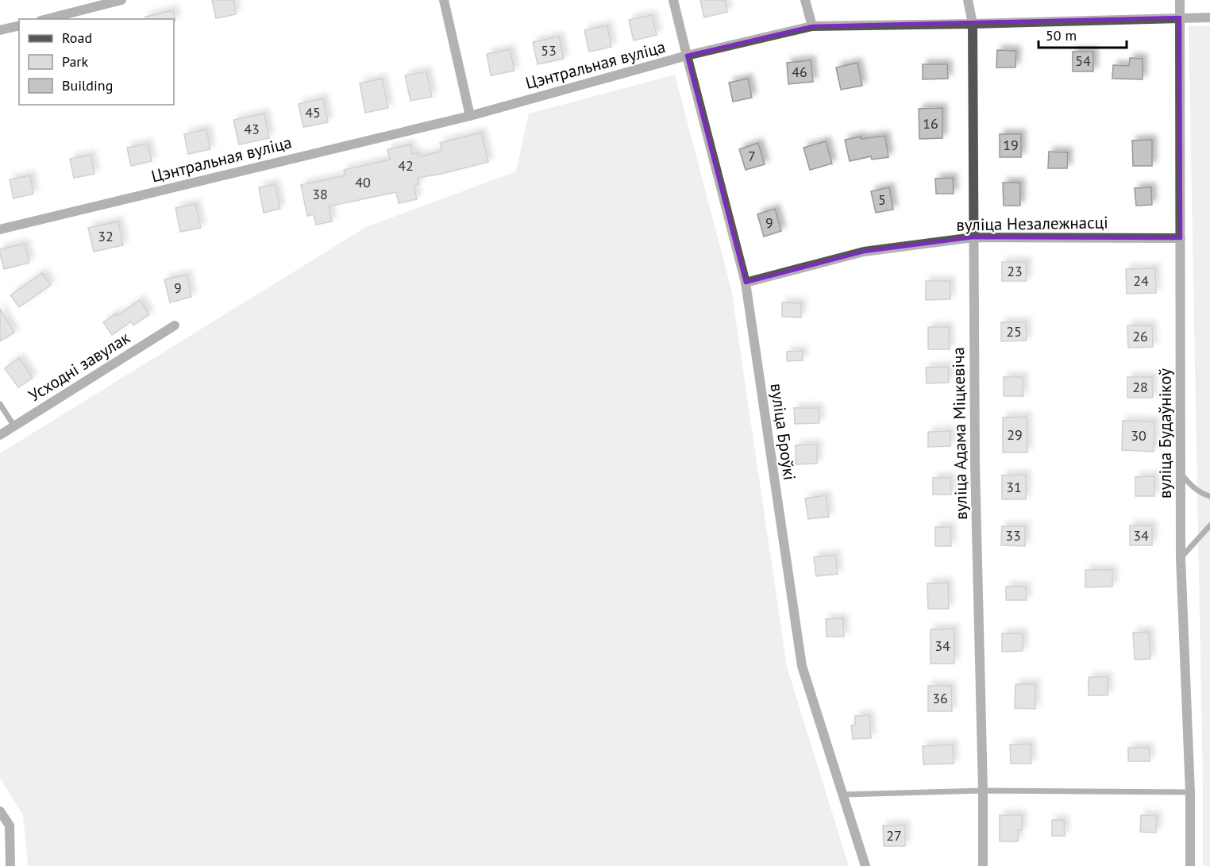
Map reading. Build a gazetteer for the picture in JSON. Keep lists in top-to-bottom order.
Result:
{
  "streets": {
    "street": [
      "Цэнтральная вуліца",
      "вуліца Незалежнасці",
      "Усходні завулак",
      "вуліца Броўкі",
      "вуліца Адама Міцкевіча",
      "вуліца Будаўнікоў"
    ]
  },
  "crossings": [
    ["Цэнтральная вуліца", "вуліца Броўкі"],
    ["Цэнтральная вуліца", "вуліца Адама Міцкевіча"],
    ["Цэнтральная вуліца", "вуліца Будаўнікоў"],
    ["вуліца Незалежнасці", "вуліца Броўкі"],
    ["вуліца Незалежнасці", "вуліца Адама Міцкевіча"],
    ["вуліца Незалежнасці", "вуліца Будаўнікоў"]
  ],
  "house_numbers": [
    "53",
    "54",
    "46",
    "45",
    "16",
    "43",
    "19",
    "7",
    "42",
    "40",
    "38",
    "5",
    "9",
    "32",
    "23",
    "24",
    "9",
    "25",
    "26",
    "28",
    "29",
    "30",
    "31",
    "33",
    "34",
    "34",
    "36",
    "27"
  ],
  "legend": ["Road", "Park", "Building"],
  "scale_bar": "50 m"
}
